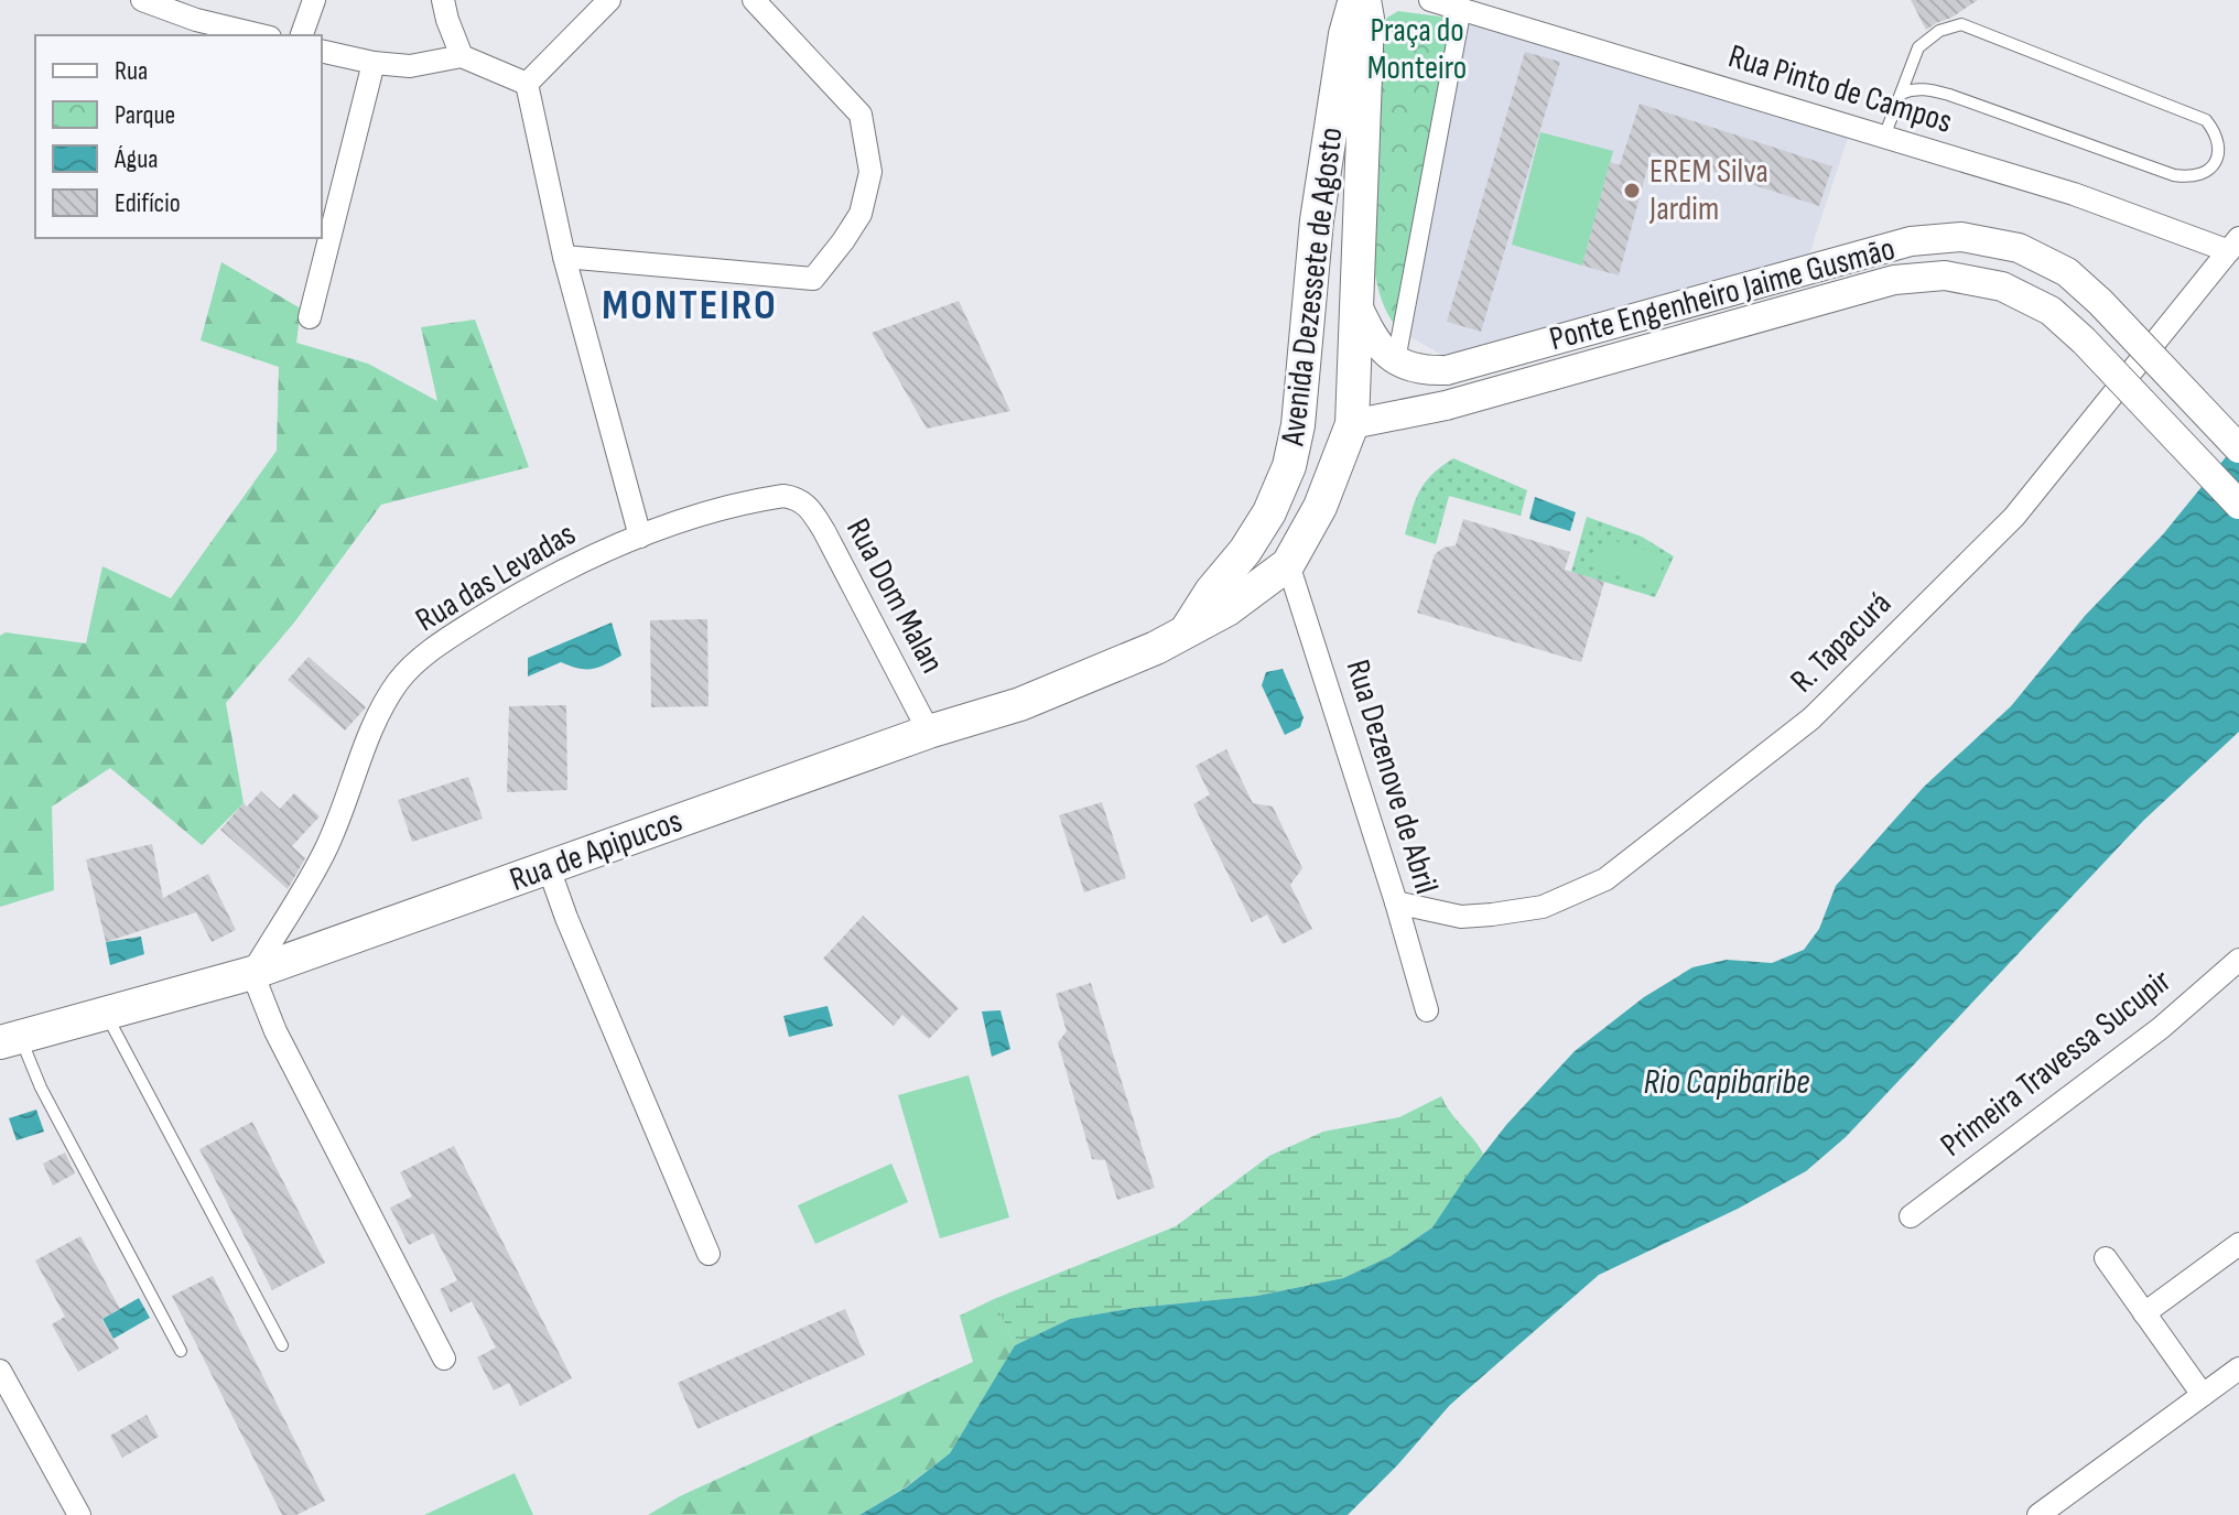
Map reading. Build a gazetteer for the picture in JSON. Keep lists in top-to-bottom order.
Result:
{
  "streets": {
    "main road": ["Avenida Dezessete de Agosto", "Rua de Apipucos"],
    "street": [
      "Rua Pinto de Campos",
      "Ponte Engenheiro Jaime Gusmão",
      "Rua das Levadas",
      "Rua Dom Malan",
      "R. Tapacurá",
      "Rua Dezenove de Abril",
      "Primeira Travessa Sucupir"
    ]
  },
  "crossings": [
    ["Rua Pinto de Campos", "R. Tapacurá"],
    ["Avenida Dezessete de Agosto", "Ponte Engenheiro Jaime Gusmão"],
    ["Avenida Dezessete de Agosto", "Rua Dezenove de Abril"],
    ["Avenida Dezessete de Agosto", "Rua de Apipucos"],
    ["Rua das Levadas", "Rua Dom Malan"],
    ["Rua das Levadas", "Rua de Apipucos"],
    ["Rua Dom Malan", "Rua de Apipucos"],
    ["R. Tapacurá", "Rua Dezenove de Abril"]
  ],
  "districts": ["MONTEIRO"],
  "water": ["Rio Capibaribe"],
  "parks": ["Praça do Monteiro"],
  "places": ["EREM Silva Jardim"],
  "legend": [
    "Rua",
    "Parque",
    "Água",
    "Edifício"
  ]
}
